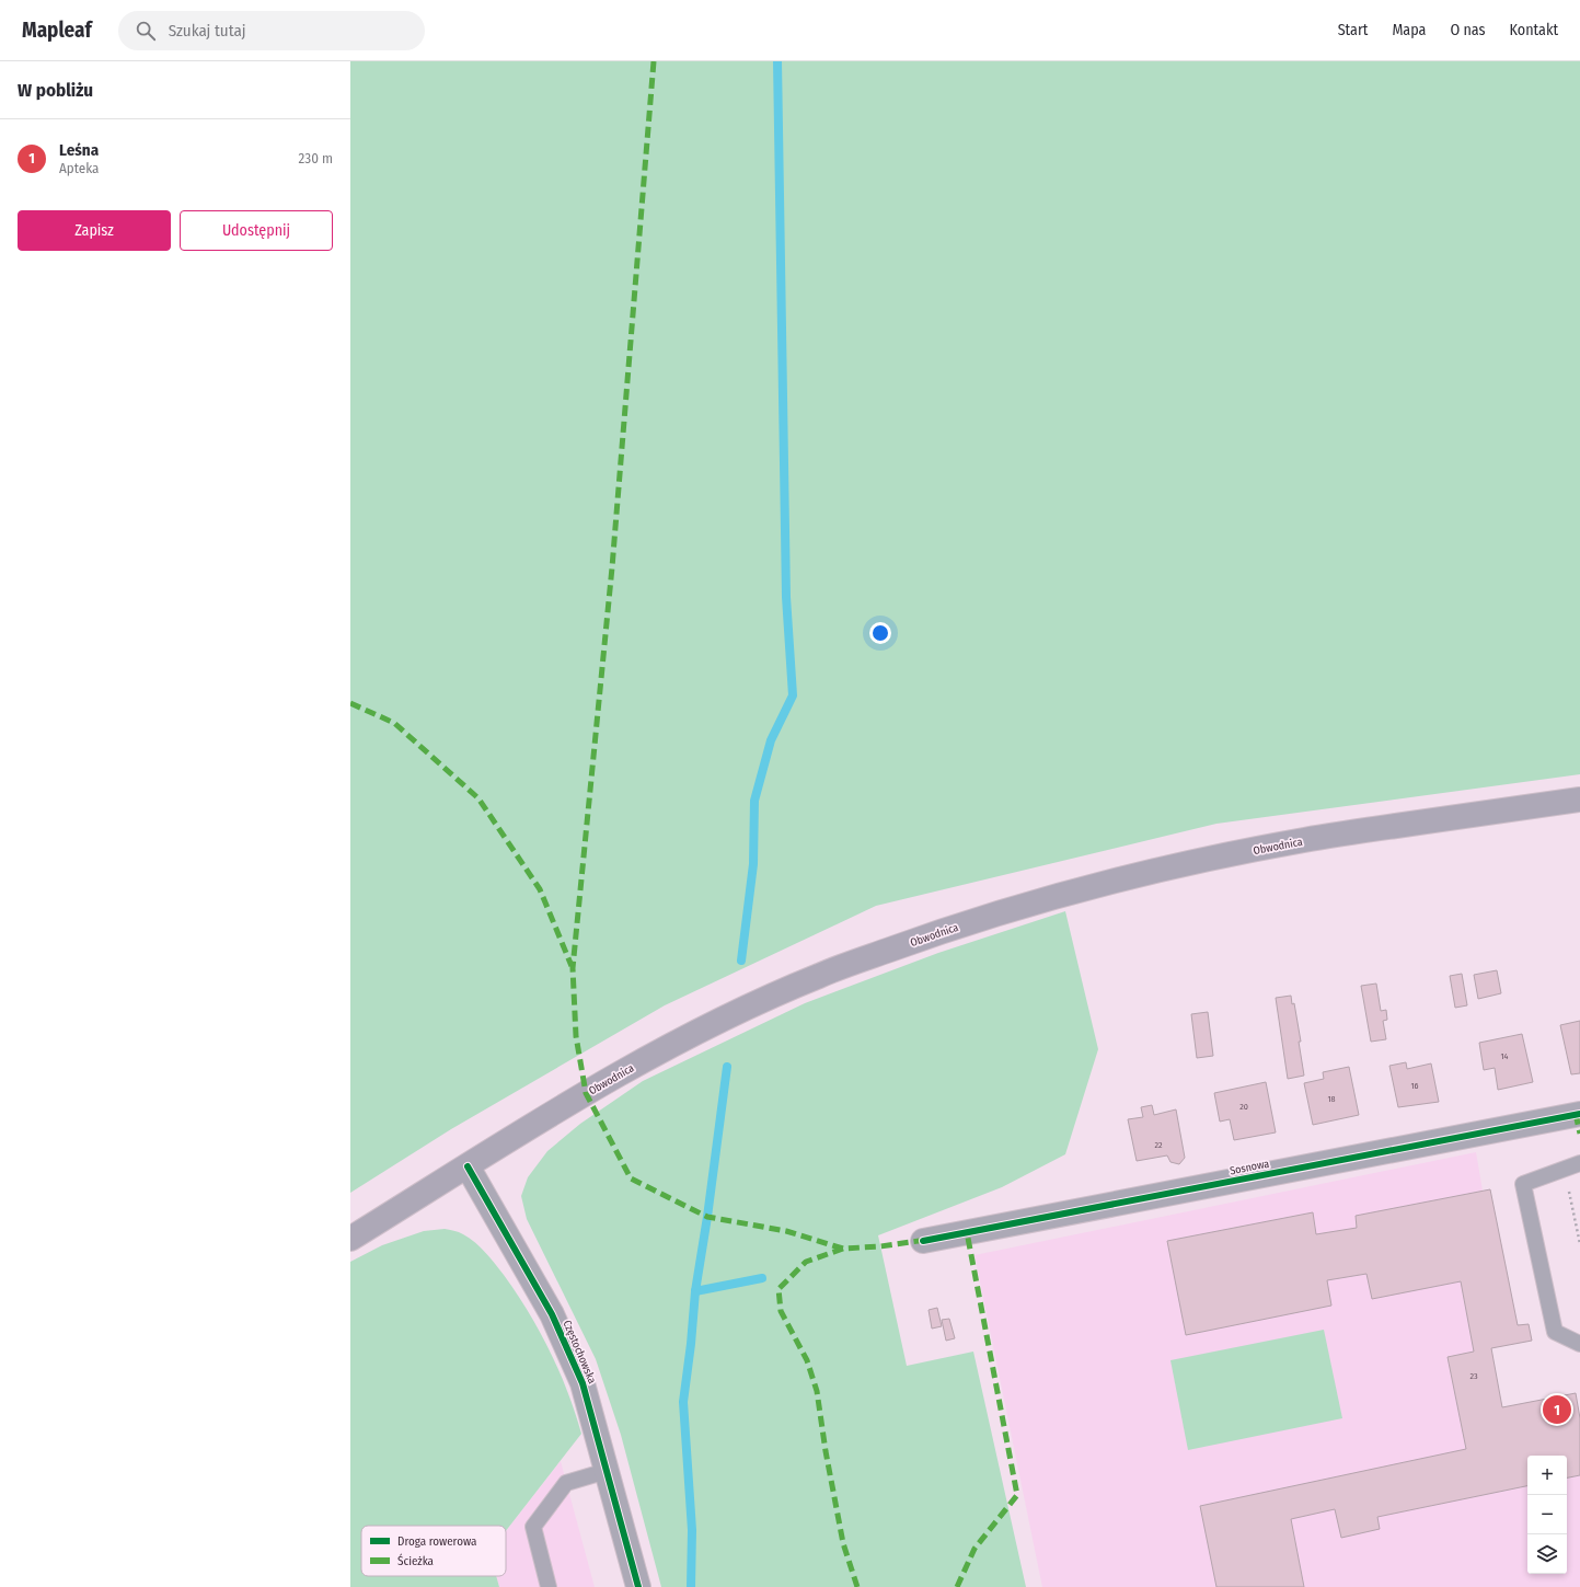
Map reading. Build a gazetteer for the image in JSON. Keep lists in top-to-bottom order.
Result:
{
  "streets": {
    "main road": ["Obwodnica"],
    "street": ["Sosnowa", "Częstochowska"]
  },
  "crossings": [
    ["Obwodnica", "Częstochowska"]
  ],
  "house_numbers": [
    "14",
    "16",
    "18",
    "20",
    "22",
    "23"
  ],
  "legend": ["Droga rowerowa", "Ścieżka"],
  "page": {
    "header": "Mapleaf",
    "search": "Szukaj tutaj",
    "nav": [
      "Start",
      "Mapa",
      "O nas",
      "Kontakt"
    ],
    "heading": "W pobliżu",
    "list": [
      {
        "mark": "1",
        "name": "Leśna",
        "note": "Apteka",
        "value": "230 m"
      }
    ],
    "buttons": ["Zapisz", "Udostępnij"],
    "pins": "1",
    "map_buttons": ["+", "−"]
  }
}
